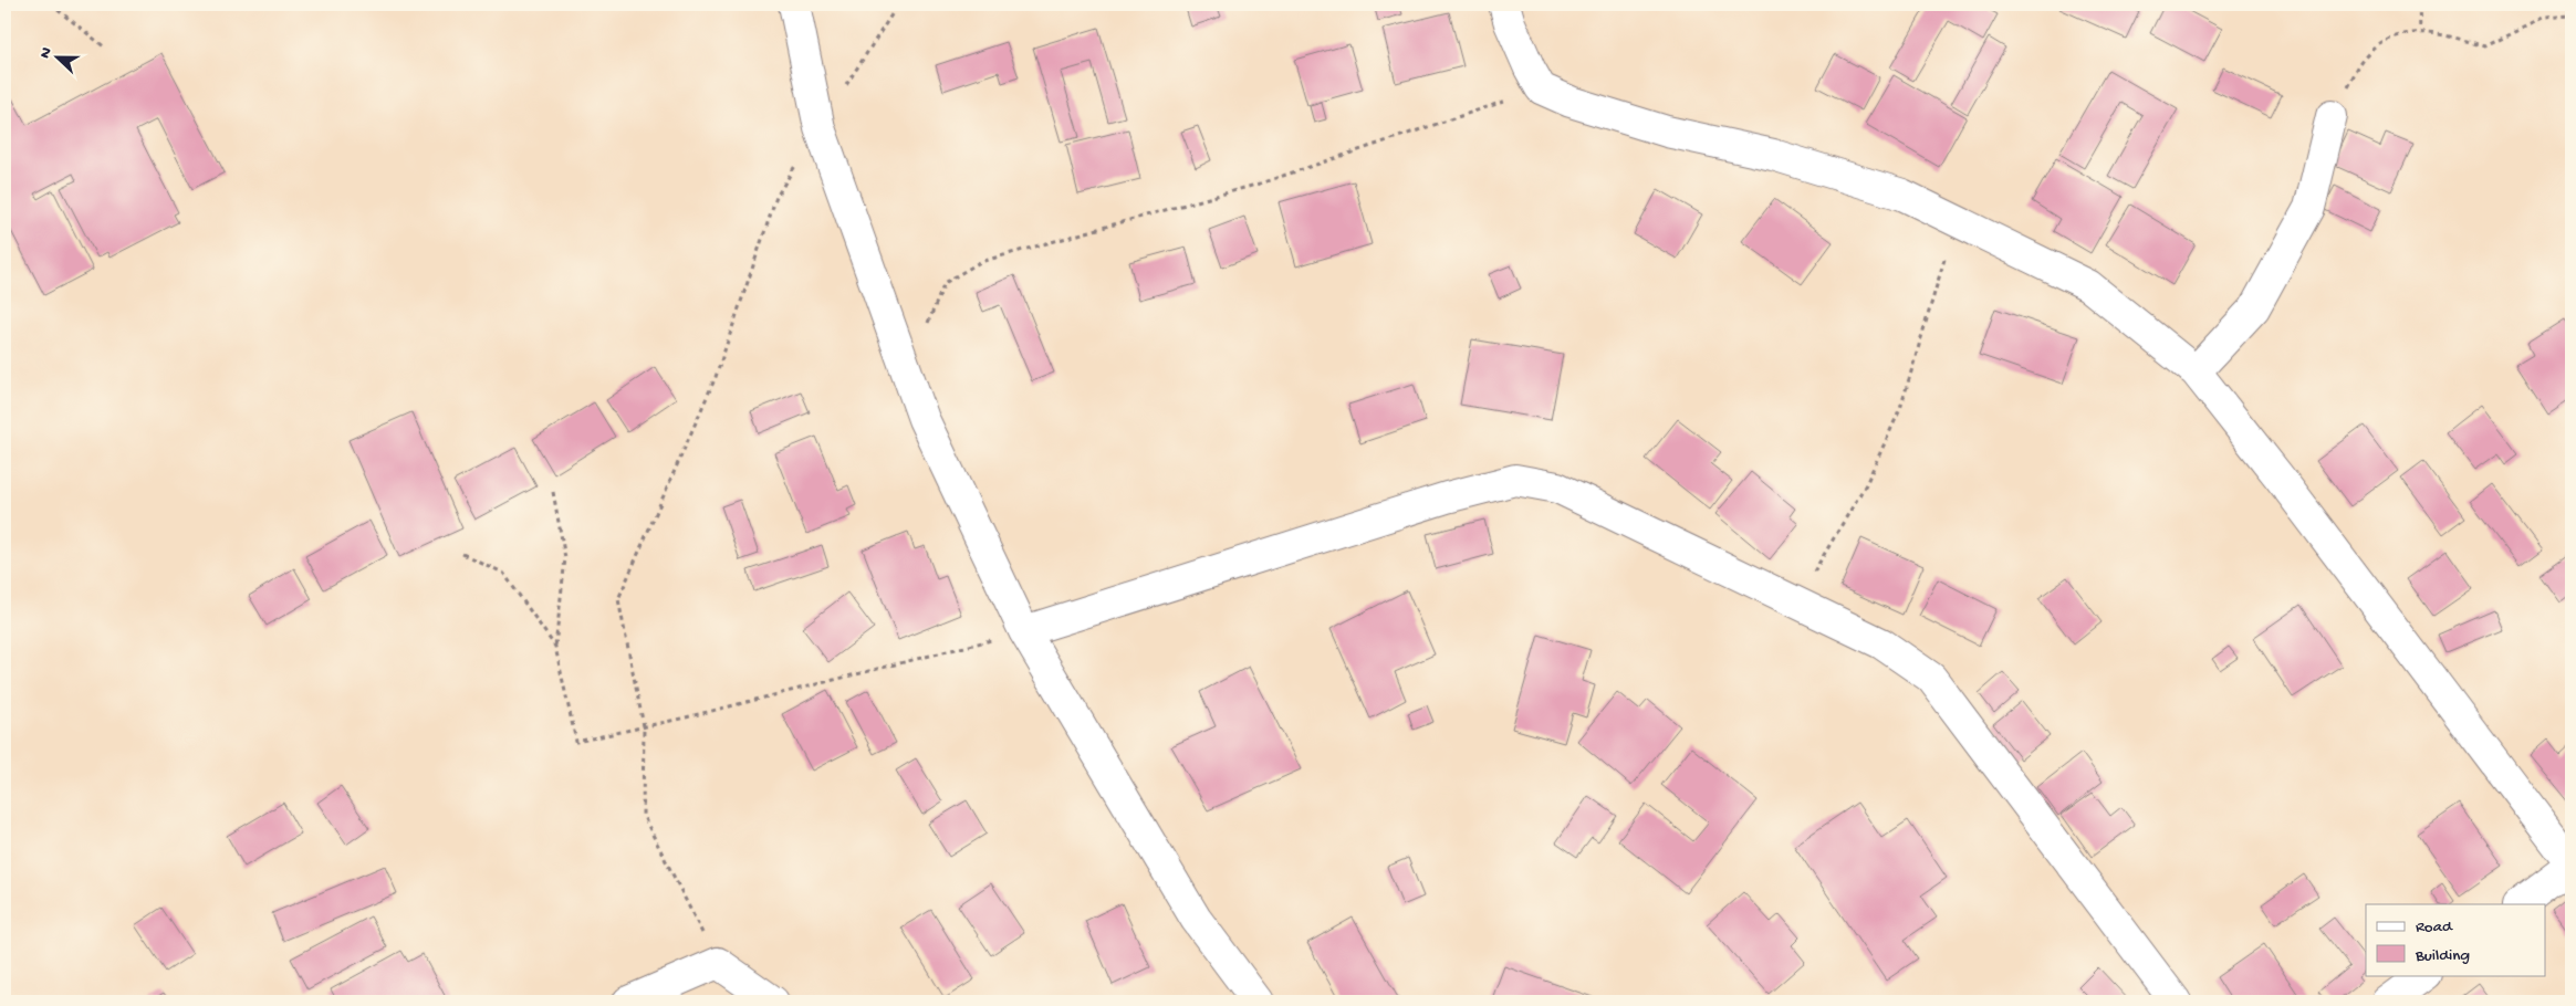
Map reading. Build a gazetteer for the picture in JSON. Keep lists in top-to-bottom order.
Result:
{
  "legend": ["Road", "Building"],
  "north": "left"
}
